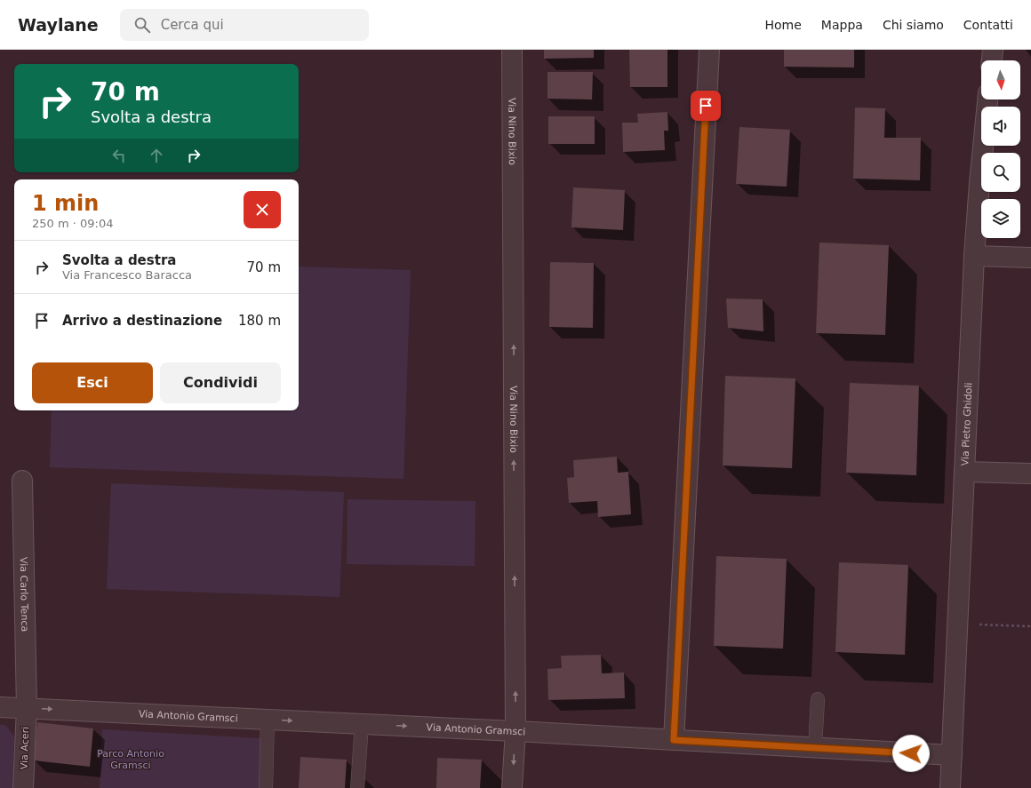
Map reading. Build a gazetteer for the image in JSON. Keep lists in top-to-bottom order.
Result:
{
  "streets": {
    "street": [
      "Via Nino Bixio",
      "Via Pietro Ghidoli",
      "Via Carlo Tenca",
      "Via Antonio Gramsci",
      "Via Aceri"
    ]
  },
  "crossings": [
    ["Via Nino Bixio", "Via Antonio Gramsci"],
    ["Via Pietro Ghidoli", "Via Antonio Gramsci"],
    ["Via Carlo Tenca", "Via Antonio Gramsci"],
    ["Via Carlo Tenca", "Via Aceri"],
    ["Via Antonio Gramsci", "Via Aceri"]
  ],
  "one_way": ["Via Antonio Gramsci"],
  "parks": ["Parco Antonio Gramsci"],
  "north": "bottom",
  "page": {
    "header": "Waylane",
    "search": "Cerca qui",
    "nav": [
      "Home",
      "Mappa",
      "Chi siamo",
      "Contatti"
    ],
    "turn": ["70 m", "Svolta a destra"],
    "heading": ["1 min", "250 m · 09:04"],
    "list": [
      {
        "name": "Svolta a destra",
        "note": "Via Francesco Baracca",
        "value": "70 m"
      },
      {
        "name": "Arrivo a destinazione",
        "value": "180 m"
      }
    ],
    "buttons": ["Esci", "Condividi"]
  }
}
